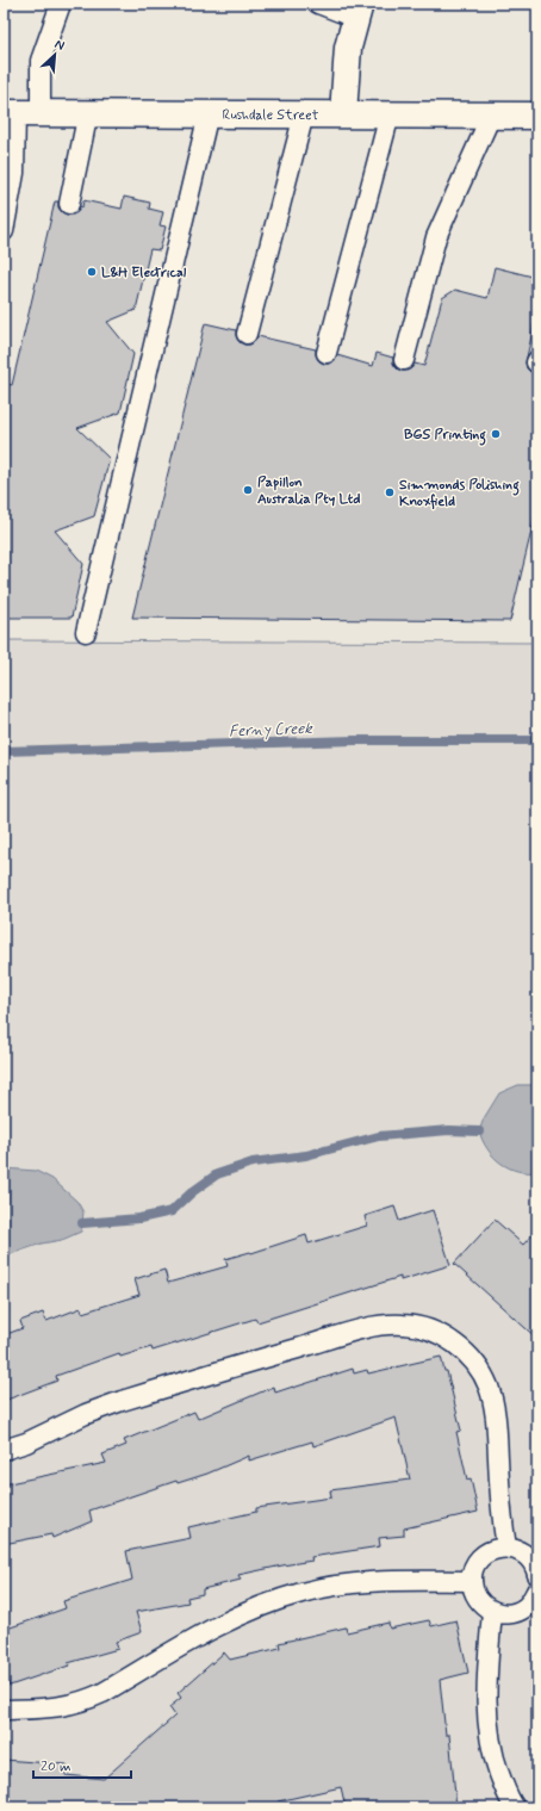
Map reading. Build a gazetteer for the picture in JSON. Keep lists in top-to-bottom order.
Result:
{
  "streets": {
    "street": ["Rushdale Street"]
  },
  "water": ["Ferny Creek"],
  "places": [
    "L&H Electrical",
    "BGS Printing",
    "Papillon Australia Pty Ltd",
    "Simmonds Polishing Knoxfield"
  ],
  "scale_bar": "20 m",
  "north": "top right"
}
